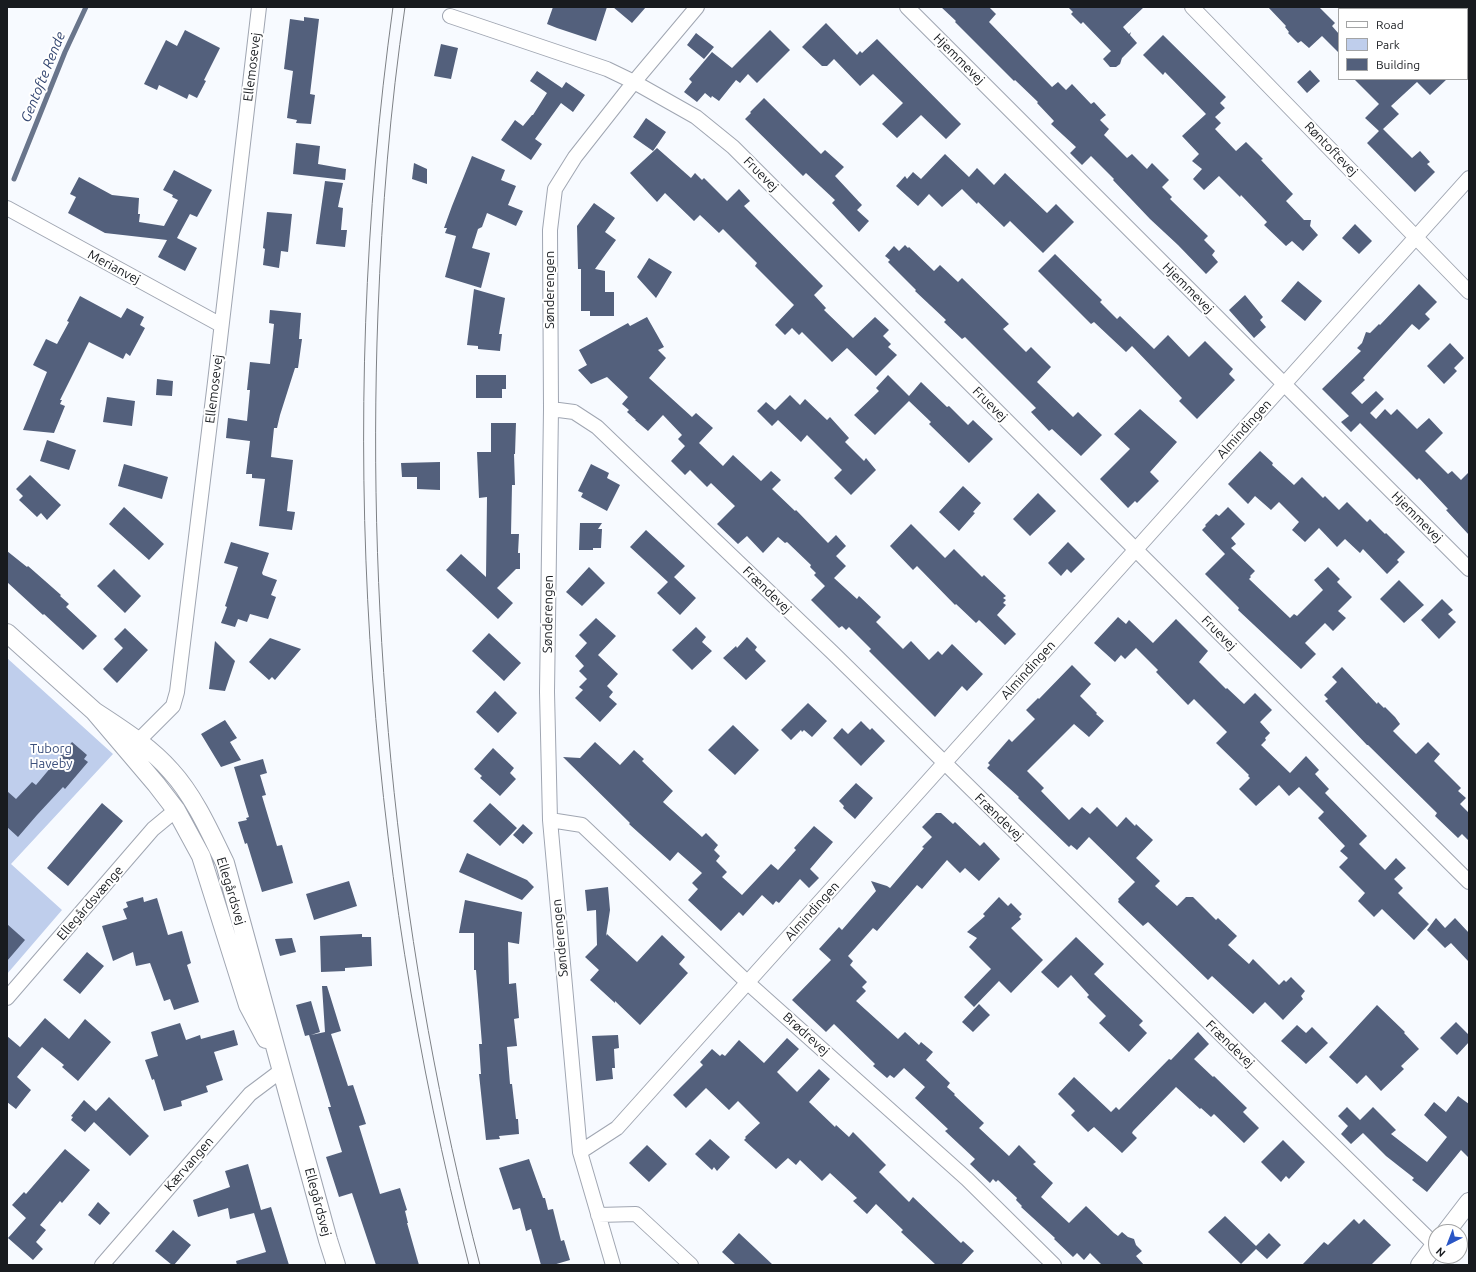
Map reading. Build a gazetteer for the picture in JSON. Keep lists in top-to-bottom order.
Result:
{
  "streets": {
    "street": [
      "Hjemmevej",
      "Ellemosevej",
      "Røntoftevej",
      "Fruevej",
      "Merianvej",
      "Sønderengen",
      "Almindingen",
      "Frændevej",
      "Ellegårdsvej",
      "Ellegårdsvænge",
      "Brødrevej",
      "Kærvangen"
    ]
  },
  "crossings": [
    ["Hjemmevej", "Almindingen"],
    ["Ellemosevej", "Merianvej"],
    ["Ellemosevej", "Ellegårdsvej"],
    ["Røntoftevej", "Almindingen"],
    ["Fruevej", "Sønderengen"],
    ["Fruevej", "Almindingen"],
    ["Sønderengen", "Almindingen"],
    ["Sønderengen", "Frændevej"],
    ["Sønderengen", "Brødrevej"],
    ["Almindingen", "Frændevej"],
    ["Almindingen", "Brødrevej"],
    ["Ellegårdsvej", "Ellegårdsvænge"],
    ["Ellegårdsvej", "Kærvangen"]
  ],
  "water": ["Gentofte Rende"],
  "parks": ["Tuborg Haveby"],
  "legend": ["Road", "Park", "Building"],
  "north": "bottom left"
}
